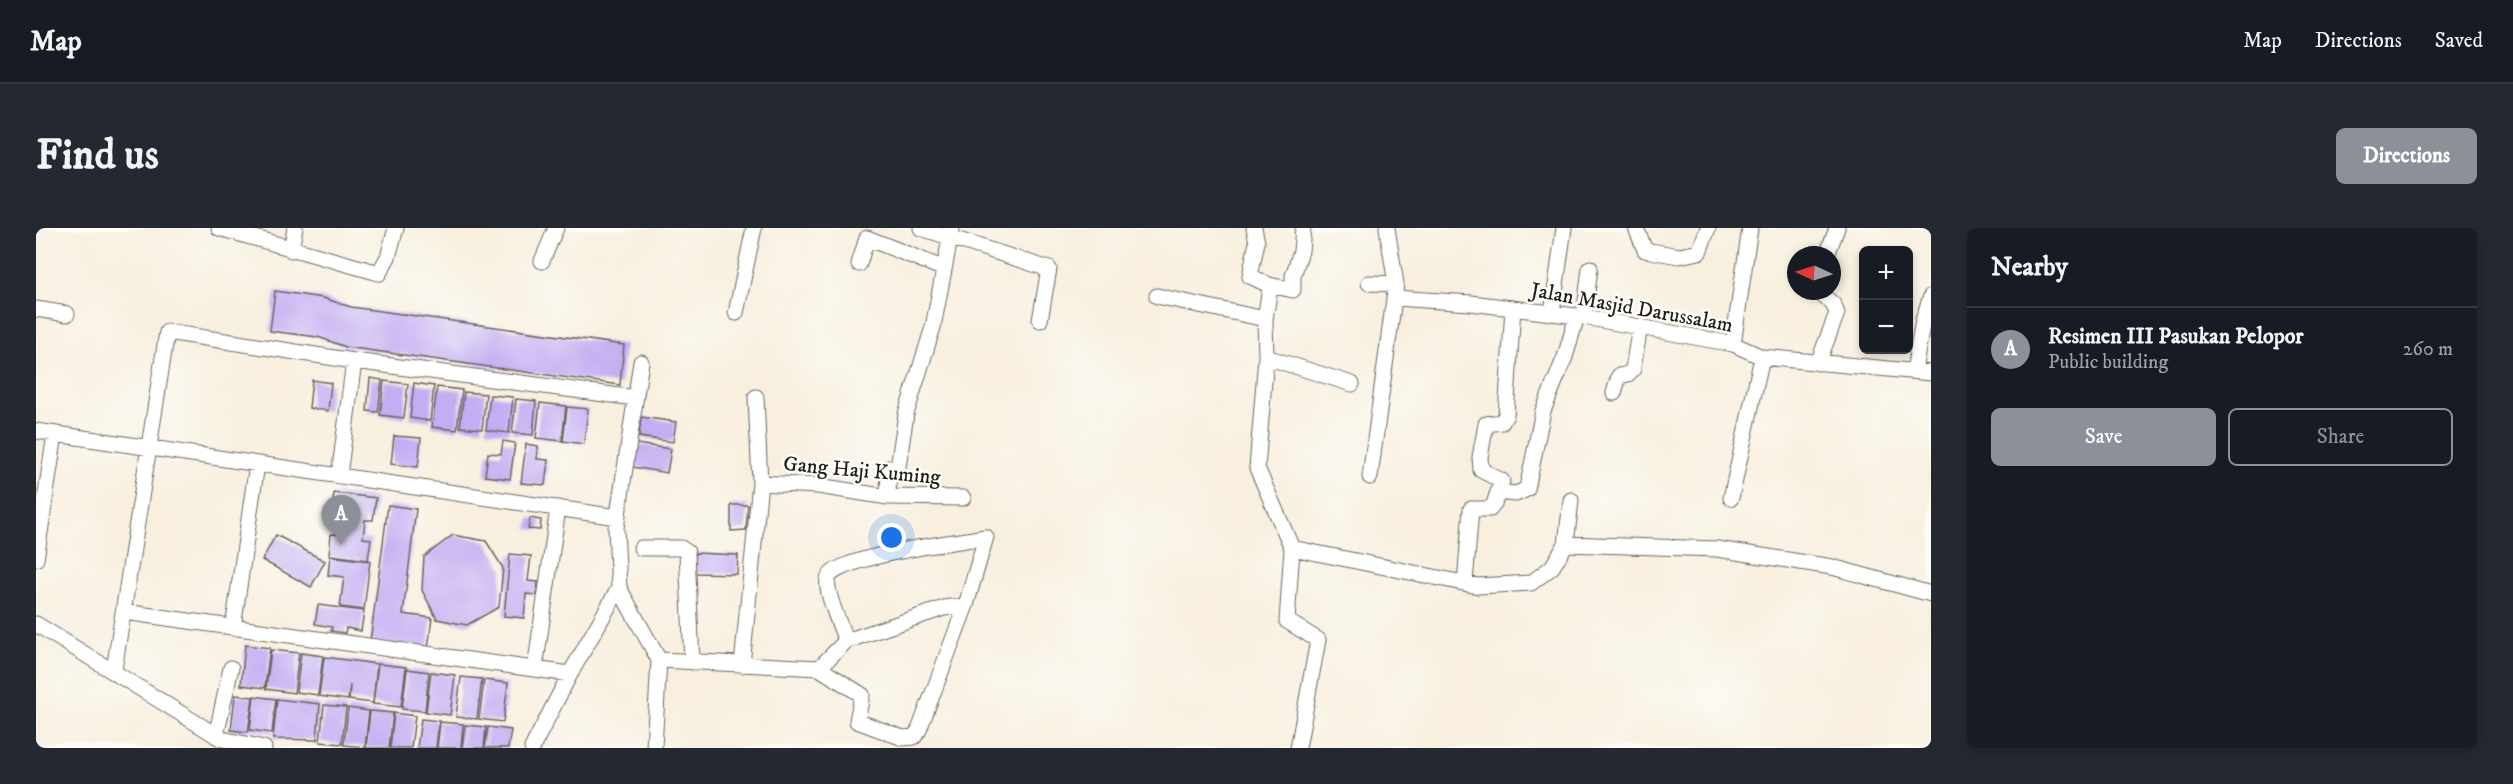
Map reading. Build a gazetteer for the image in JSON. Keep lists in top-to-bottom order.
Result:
{
  "streets": {
    "street": ["Jalan Masjid Darussalam", "Gang Haji Kuming"]
  },
  "north": "left",
  "page": {
    "header": "Map",
    "nav": ["Map", "Directions", "Saved"],
    "buttons": [
      "Directions",
      ["Save", "Share"]
    ],
    "title": "Find us",
    "heading": "Nearby",
    "map_buttons": ["+", "−"],
    "list": [
      {
        "mark": "A",
        "name": "Resimen III Pasukan Pelopor",
        "note": "Public building",
        "value": "260 m"
      }
    ],
    "pins": "A"
  }
}
